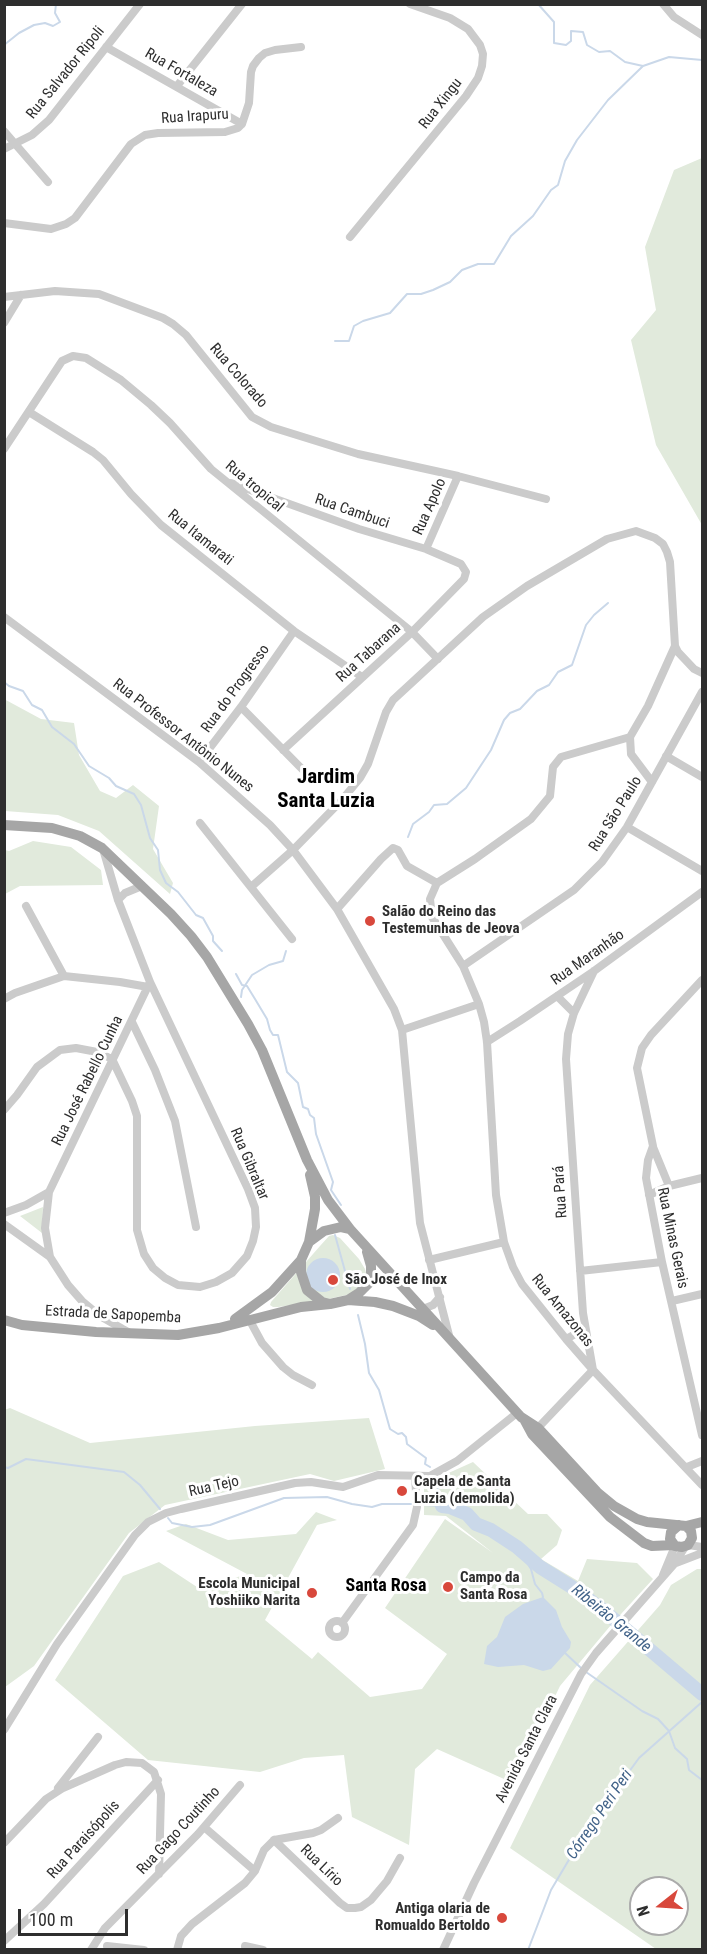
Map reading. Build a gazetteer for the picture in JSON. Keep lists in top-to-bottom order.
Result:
{
  "streets": {
    "main road": ["Estrada de Sapopemba"],
    "street": [
      "Rua Salvador Ripoli",
      "Rua Fortaleza",
      "Rua Xingu",
      "Rua Irapuru",
      "Rua Colorado",
      "Rua tropical",
      "Rua Apolo",
      "Rua Cambuci",
      "Rua Itamarati",
      "Rua Tabarana",
      "Rua do Progresso",
      "Rua Professor Antônio Nunes",
      "Rua São Paulo",
      "Rua Maranhão",
      "Rua José Rabello Cunha",
      "Rua Gibraltar",
      "Rua Pará",
      "Rua Minas Gerais",
      "Rua Amazonas",
      "Rua Tejo",
      "Avenida Santa Clara",
      "Rua Gago Coutinho",
      "Rua Paraisópolis",
      "Rua Lírio"
    ]
  },
  "crossings": [
    ["Rua Salvador Ripoli", "Rua Fortaleza"],
    ["Rua Fortaleza", "Rua Irapuru"],
    ["Rua Colorado", "Rua Apolo"],
    ["Rua tropical", "Rua Cambuci"],
    ["Rua tropical", "Rua Itamarati"],
    ["Rua tropical", "Rua Tabarana"],
    ["Rua Apolo", "Rua Cambuci"],
    ["Rua Cambuci", "Rua Tabarana"],
    ["Rua Itamarati", "Rua Tabarana"],
    ["Rua Itamarati", "Rua do Progresso"],
    ["Rua do Progresso", "Rua Professor Antônio Nunes"],
    ["Rua São Paulo", "Rua Amazonas"],
    ["Rua Maranhão", "Rua Pará"],
    ["Rua Maranhão", "Rua Amazonas"],
    ["Rua José Rabello Cunha", "Rua Gibraltar"],
    ["Rua Pará", "Rua Amazonas"]
  ],
  "districts": ["Jardim Santa Luzia", "Santa Rosa"],
  "water": ["Ribeirão Grande", "Córrego Peri Peri"],
  "places": [
    "Salão do Reino das Testemunhas de Jeova",
    "São José de Inox",
    "Capela de Santa Luzia (demolida)",
    "Campo da Santa Rosa",
    "Escola Municipal Yoshiiko Narita",
    "Antiga olaria de Romualdo Bertoldo"
  ],
  "scale_bar": "100 m",
  "north": "left"
}
